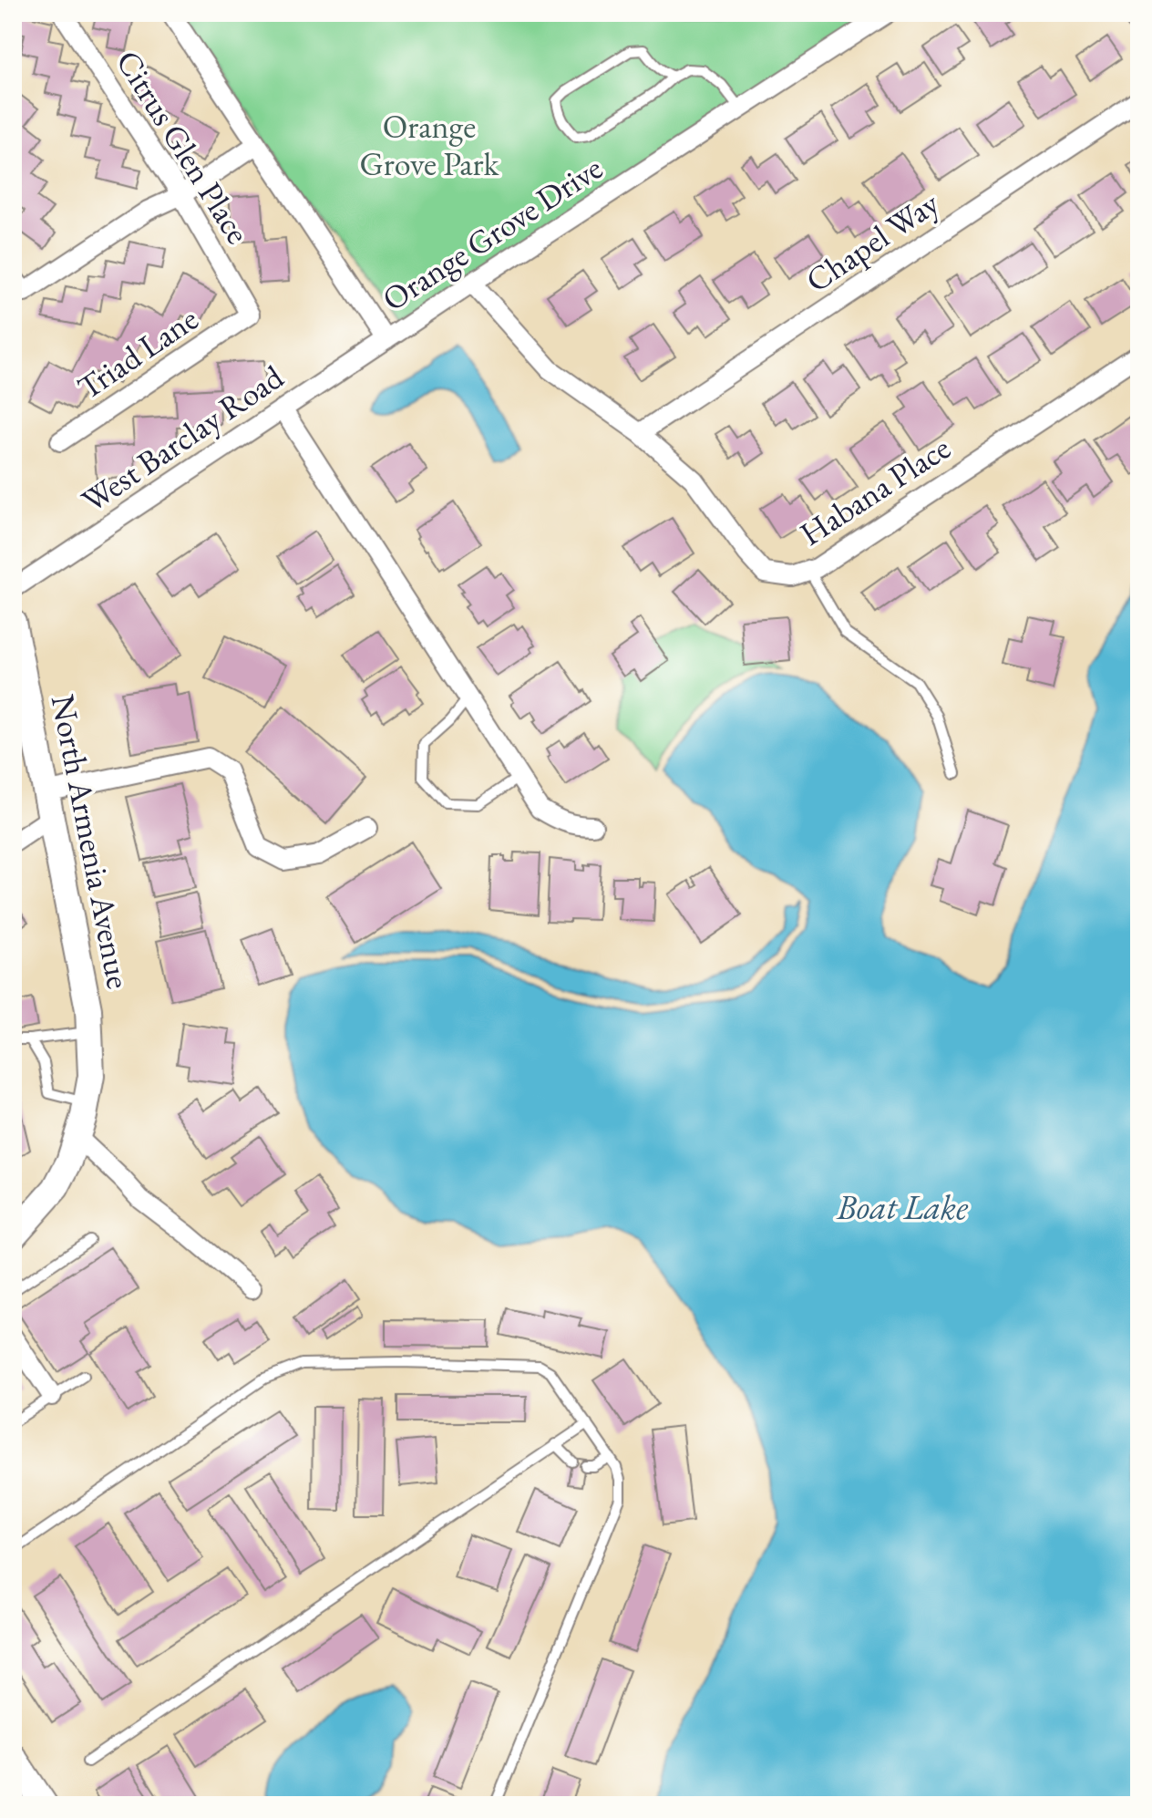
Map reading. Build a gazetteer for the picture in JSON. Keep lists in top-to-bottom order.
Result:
{
  "streets": {
    "main road": ["North Armenia Avenue"],
    "street": [
      "Citrus Glen Place",
      "Orange Grove Drive",
      "Chapel Way",
      "Triad Lane",
      "West Barclay Road",
      "Habana Place"
    ]
  },
  "crossings": [
    ["Citrus Glen Place", "Triad Lane"],
    ["Orange Grove Drive", "West Barclay Road"],
    ["Orange Grove Drive", "Habana Place"],
    ["Chapel Way", "Habana Place"]
  ],
  "water": ["Boat Lake"],
  "parks": ["Orange Grove Park"]
}
